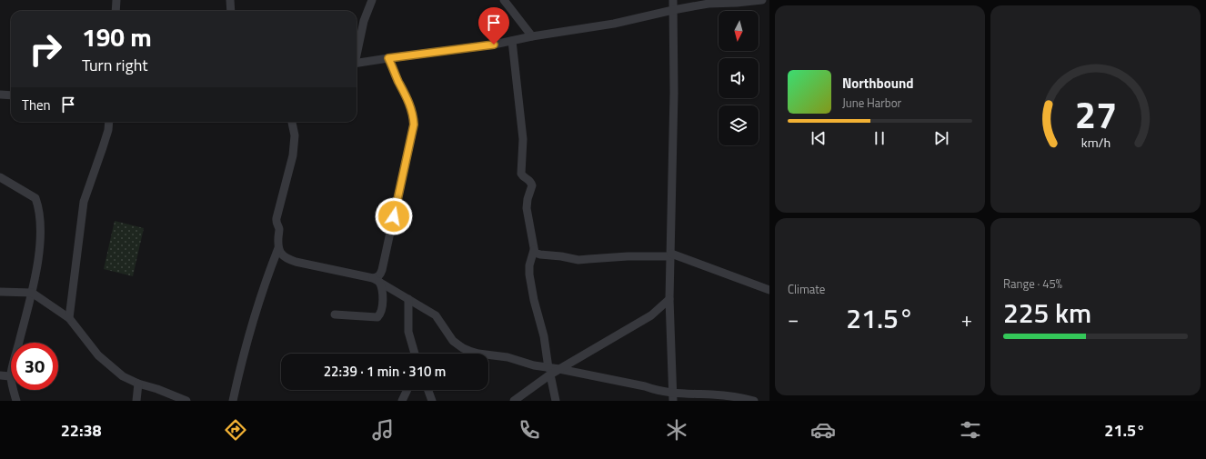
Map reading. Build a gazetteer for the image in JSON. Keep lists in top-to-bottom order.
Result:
{
  "north": "bottom",
  "page": {
    "turn": ["190 m", "Turn right"],
    "song": ["Northbound", "June Harbor"],
    "then": "Then",
    "tile": [
      "Climate",
      ["Range · 45%", "225 km"]
    ],
    "heat": ["−", "21.5°", "+"],
    "limit": "30",
    "trip": "22:39 · 1 min · 310 m",
    "tabs": ["22:38", "21.5°"],
    "gauge": ["27", "km/h"]
  }
}
